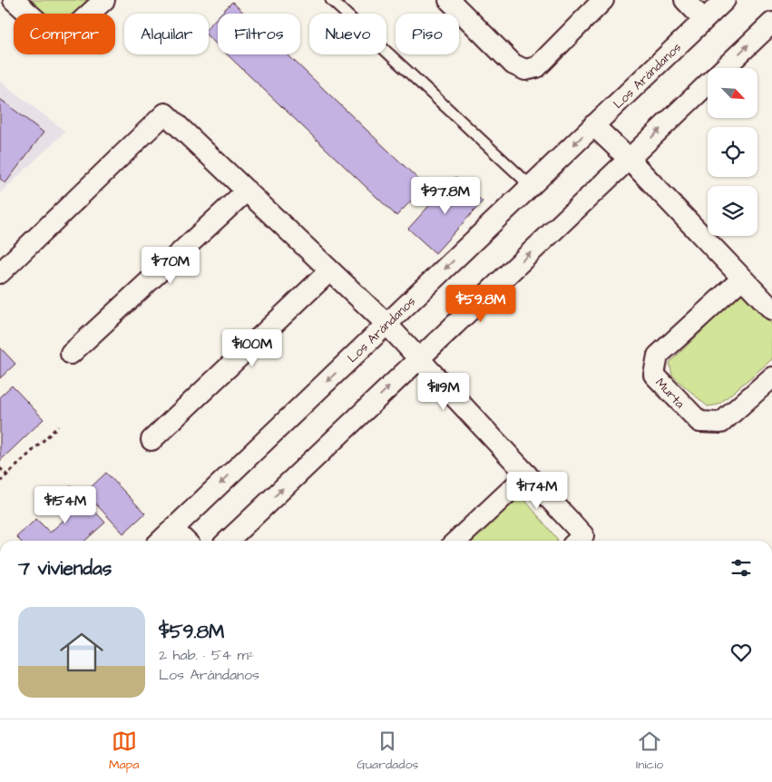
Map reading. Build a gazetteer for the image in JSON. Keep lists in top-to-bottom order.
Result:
{
  "streets": {
    "street": ["Los Arándanos", "Murta"]
  },
  "north": "bottom right",
  "page": {
    "chip": [
      "Comprar",
      "Alquilar",
      "Filtros",
      "Nuevo",
      "Piso"
    ],
    "price": [
      "$97.8M",
      "$70M",
      "$59.8M",
      "$100M",
      "$119M",
      "$174M",
      "$154M"
    ],
    "heading": "7 viviendas",
    "list": [
      {
        "name": "$59.8M",
        "note": "2 hab. · 54 m² · Los Arándanos"
      }
    ],
    "tabs": ["Mapa", "Guardados", "Inicio"]
  }
}
